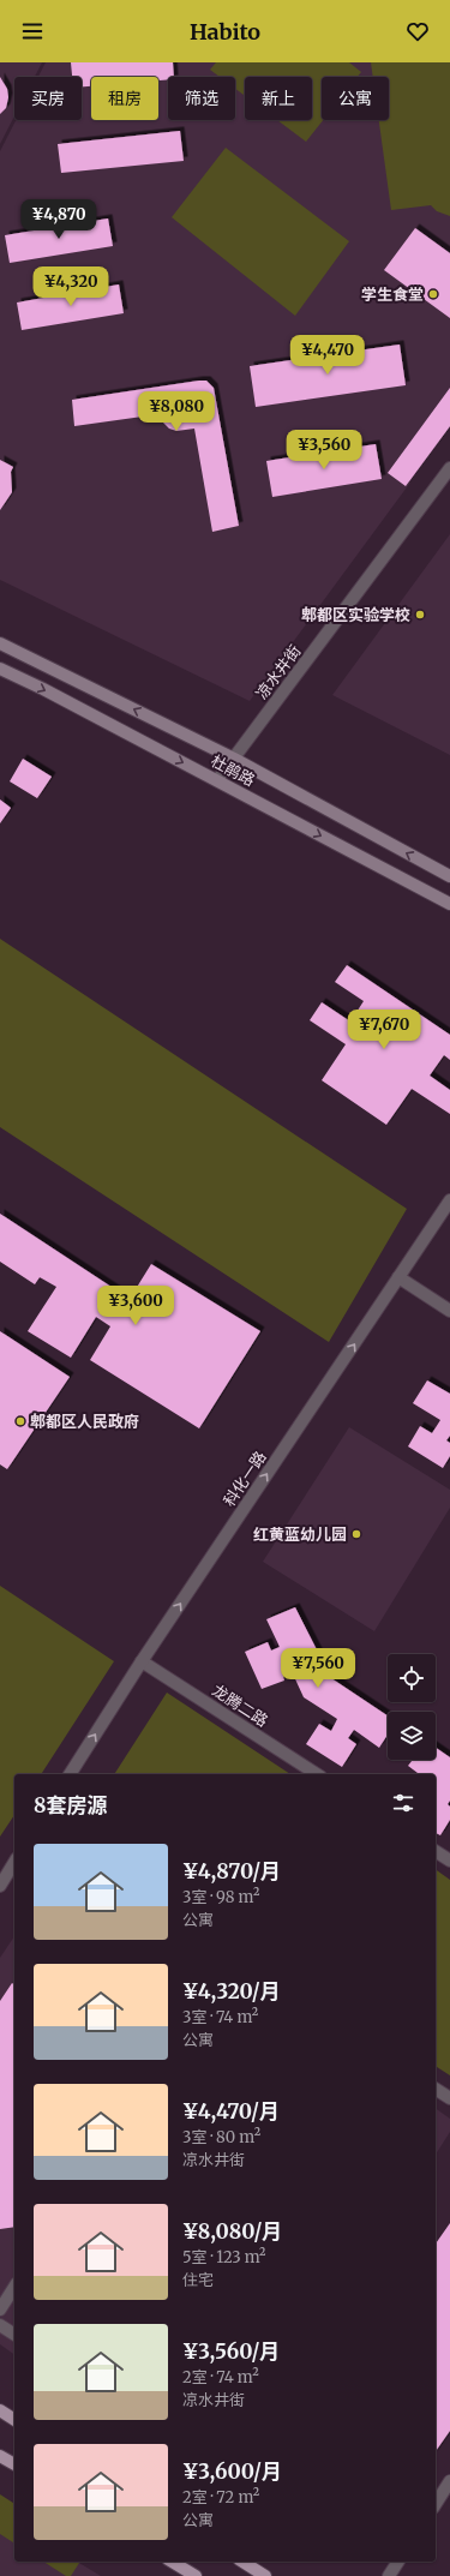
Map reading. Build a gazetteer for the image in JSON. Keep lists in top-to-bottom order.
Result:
{
  "streets": {
    "main road": ["杜鹃路"],
    "street": ["凉水井街", "科化一路", "龙腾二路"]
  },
  "crossings": [
    ["凉水井街", "杜鹃路"],
    ["科化一路", "龙腾二路"]
  ],
  "one_way": ["科化一路"],
  "places": [
    "学生食堂",
    "郫都区实验学校",
    "郫都区人民政府",
    "红黄蓝幼儿园"
  ],
  "page": {
    "header": "Habito",
    "chip": [
      "买房",
      "租房",
      "筛选",
      "新上",
      "公寓"
    ],
    "price": [
      "¥4,870",
      "¥4,320",
      "¥4,470",
      "¥8,080",
      "¥3,560",
      "¥7,670",
      "¥3,600",
      "¥7,560"
    ],
    "heading": "8套房源",
    "list": [
      {
        "name": "¥4,870/月",
        "note": "3室 · 98 m² · 公寓"
      },
      {
        "name": "¥4,320/月",
        "note": "3室 · 74 m² · 公寓"
      },
      {
        "name": "¥4,470/月",
        "note": "3室 · 80 m² · 凉水井街"
      },
      {
        "name": "¥8,080/月",
        "note": "5室 · 123 m² · 住宅"
      },
      {
        "name": "¥3,560/月",
        "note": "2室 · 74 m² · 凉水井街"
      },
      {
        "name": "¥3,600/月",
        "note": "2室 · 72 m² · 公寓"
      }
    ]
  }
}
